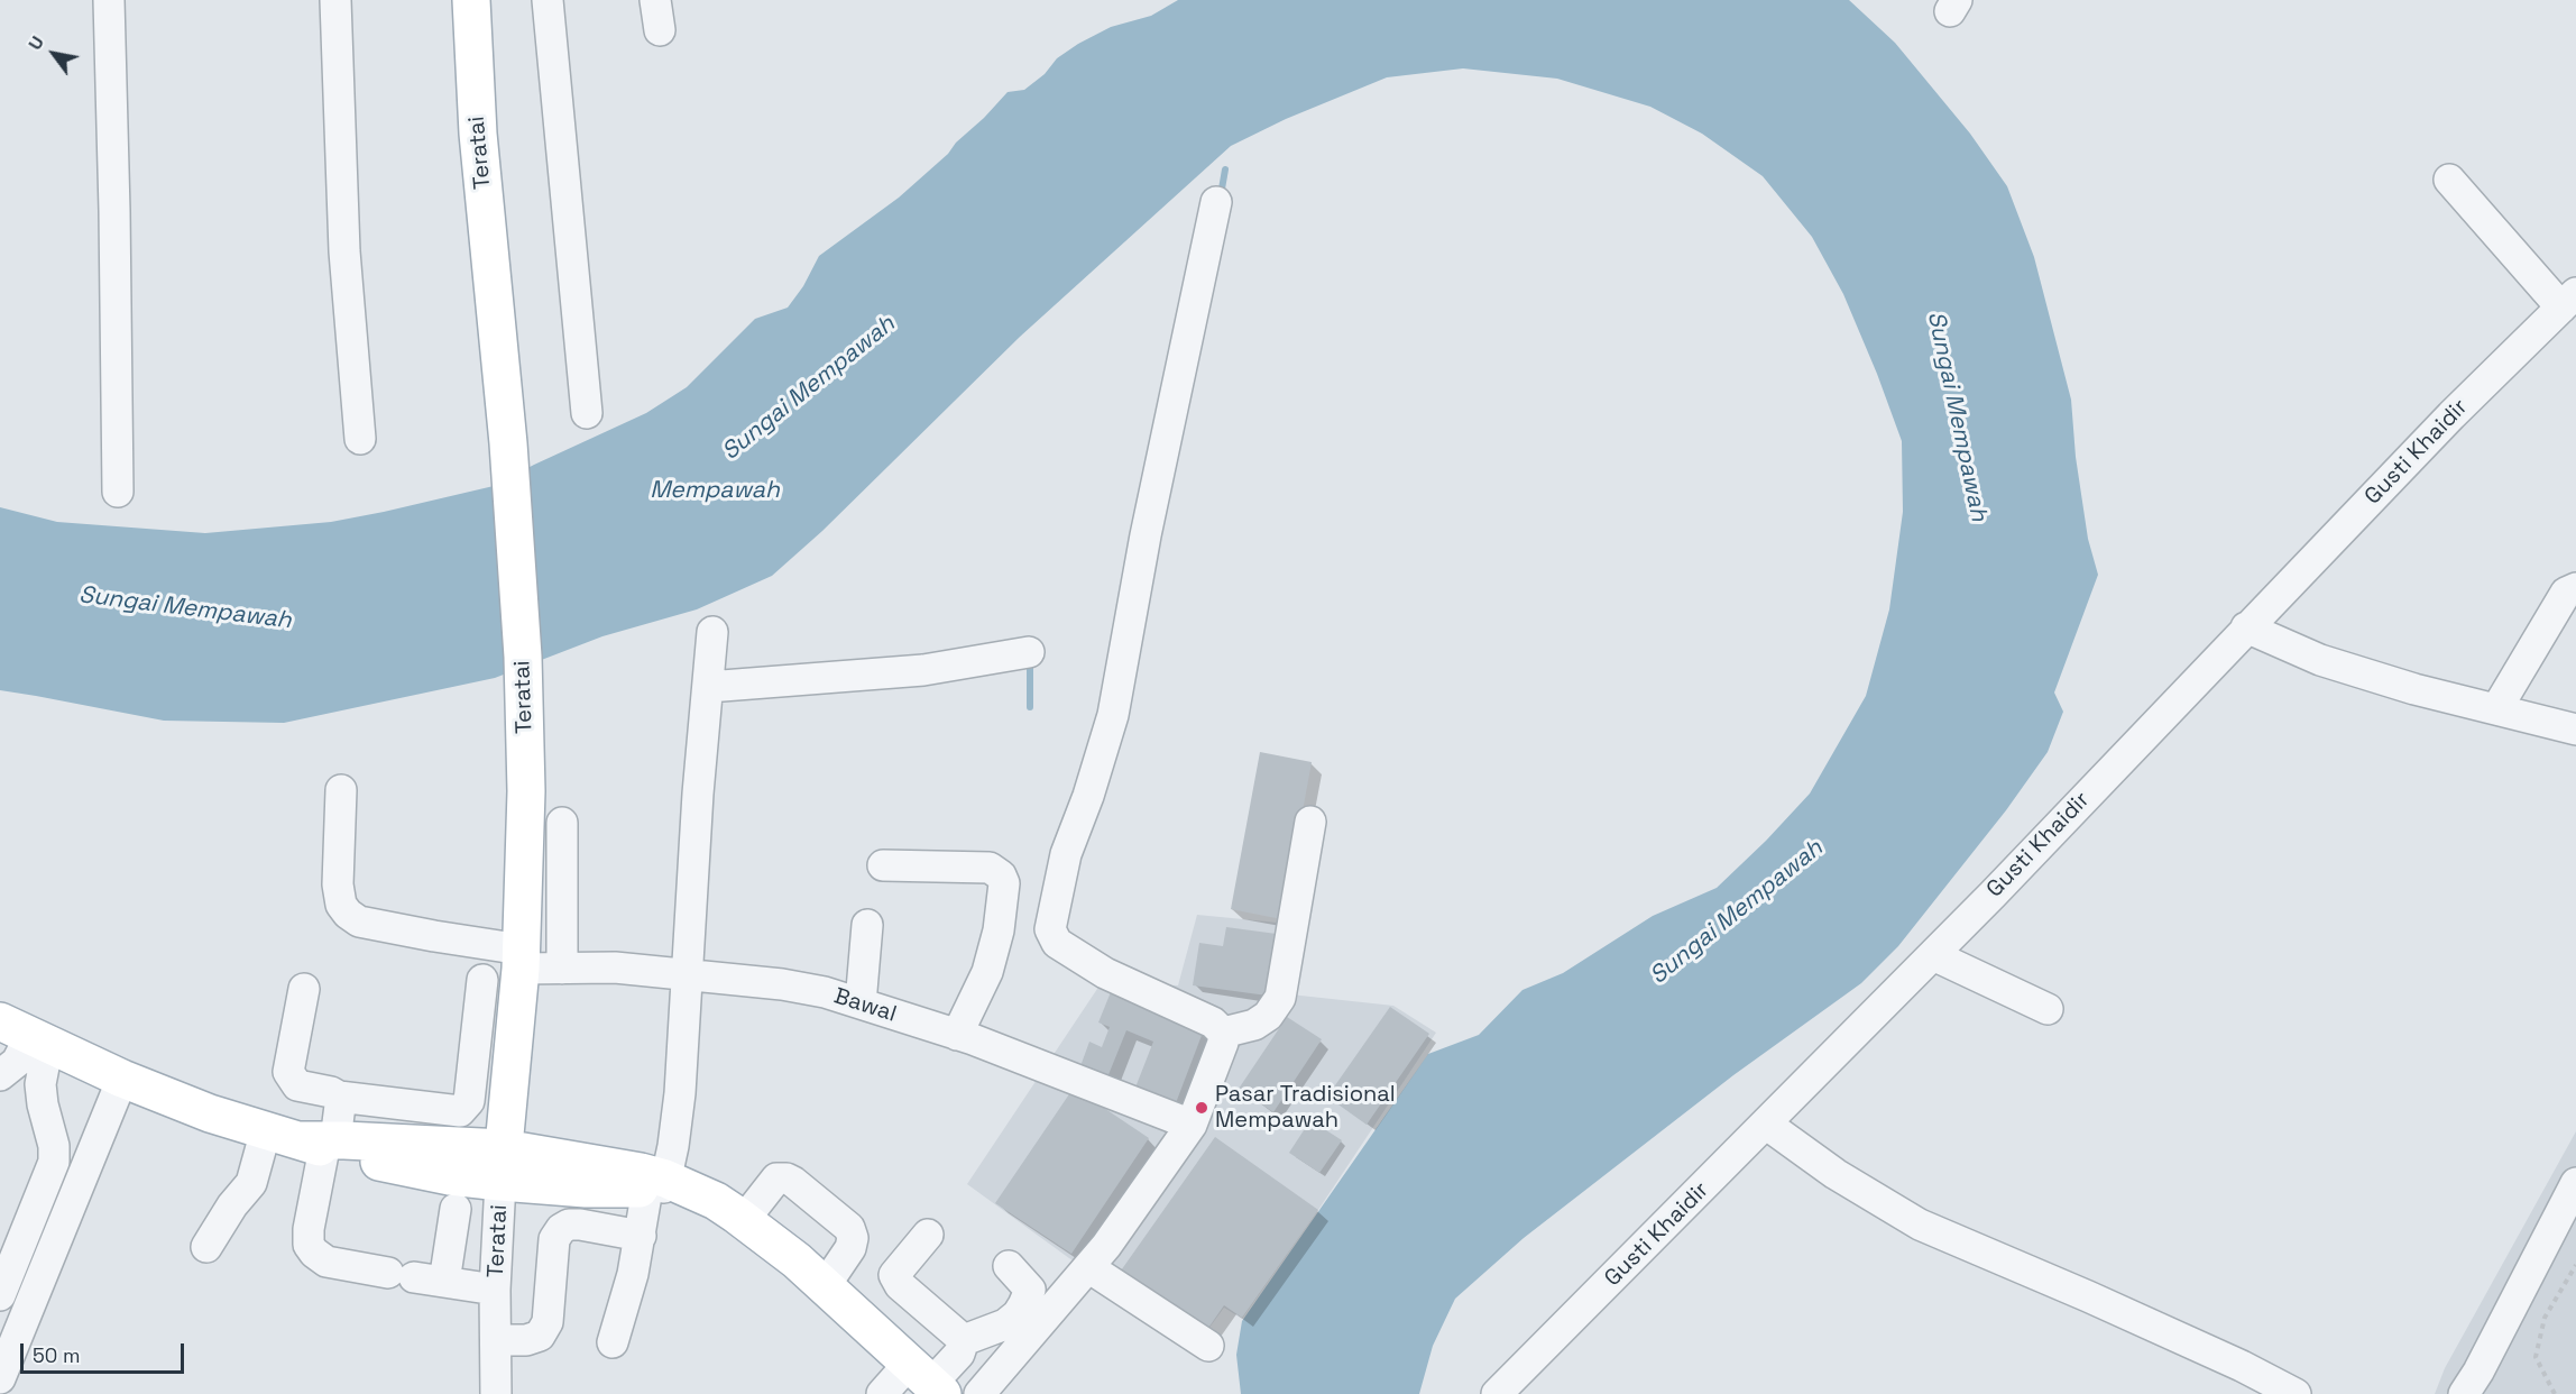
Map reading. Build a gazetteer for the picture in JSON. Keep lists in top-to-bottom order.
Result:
{
  "streets": {
    "main road": ["Teratai"],
    "street": ["Gusti Khaidir", "Bawal"]
  },
  "crossings": [
    ["Teratai", "Bawal"]
  ],
  "water": ["Sungai Mempawah", "Mempawah"],
  "places": ["Pasar Tradisional Mempawah"],
  "scale_bar": "50 m",
  "north": "top left"
}
